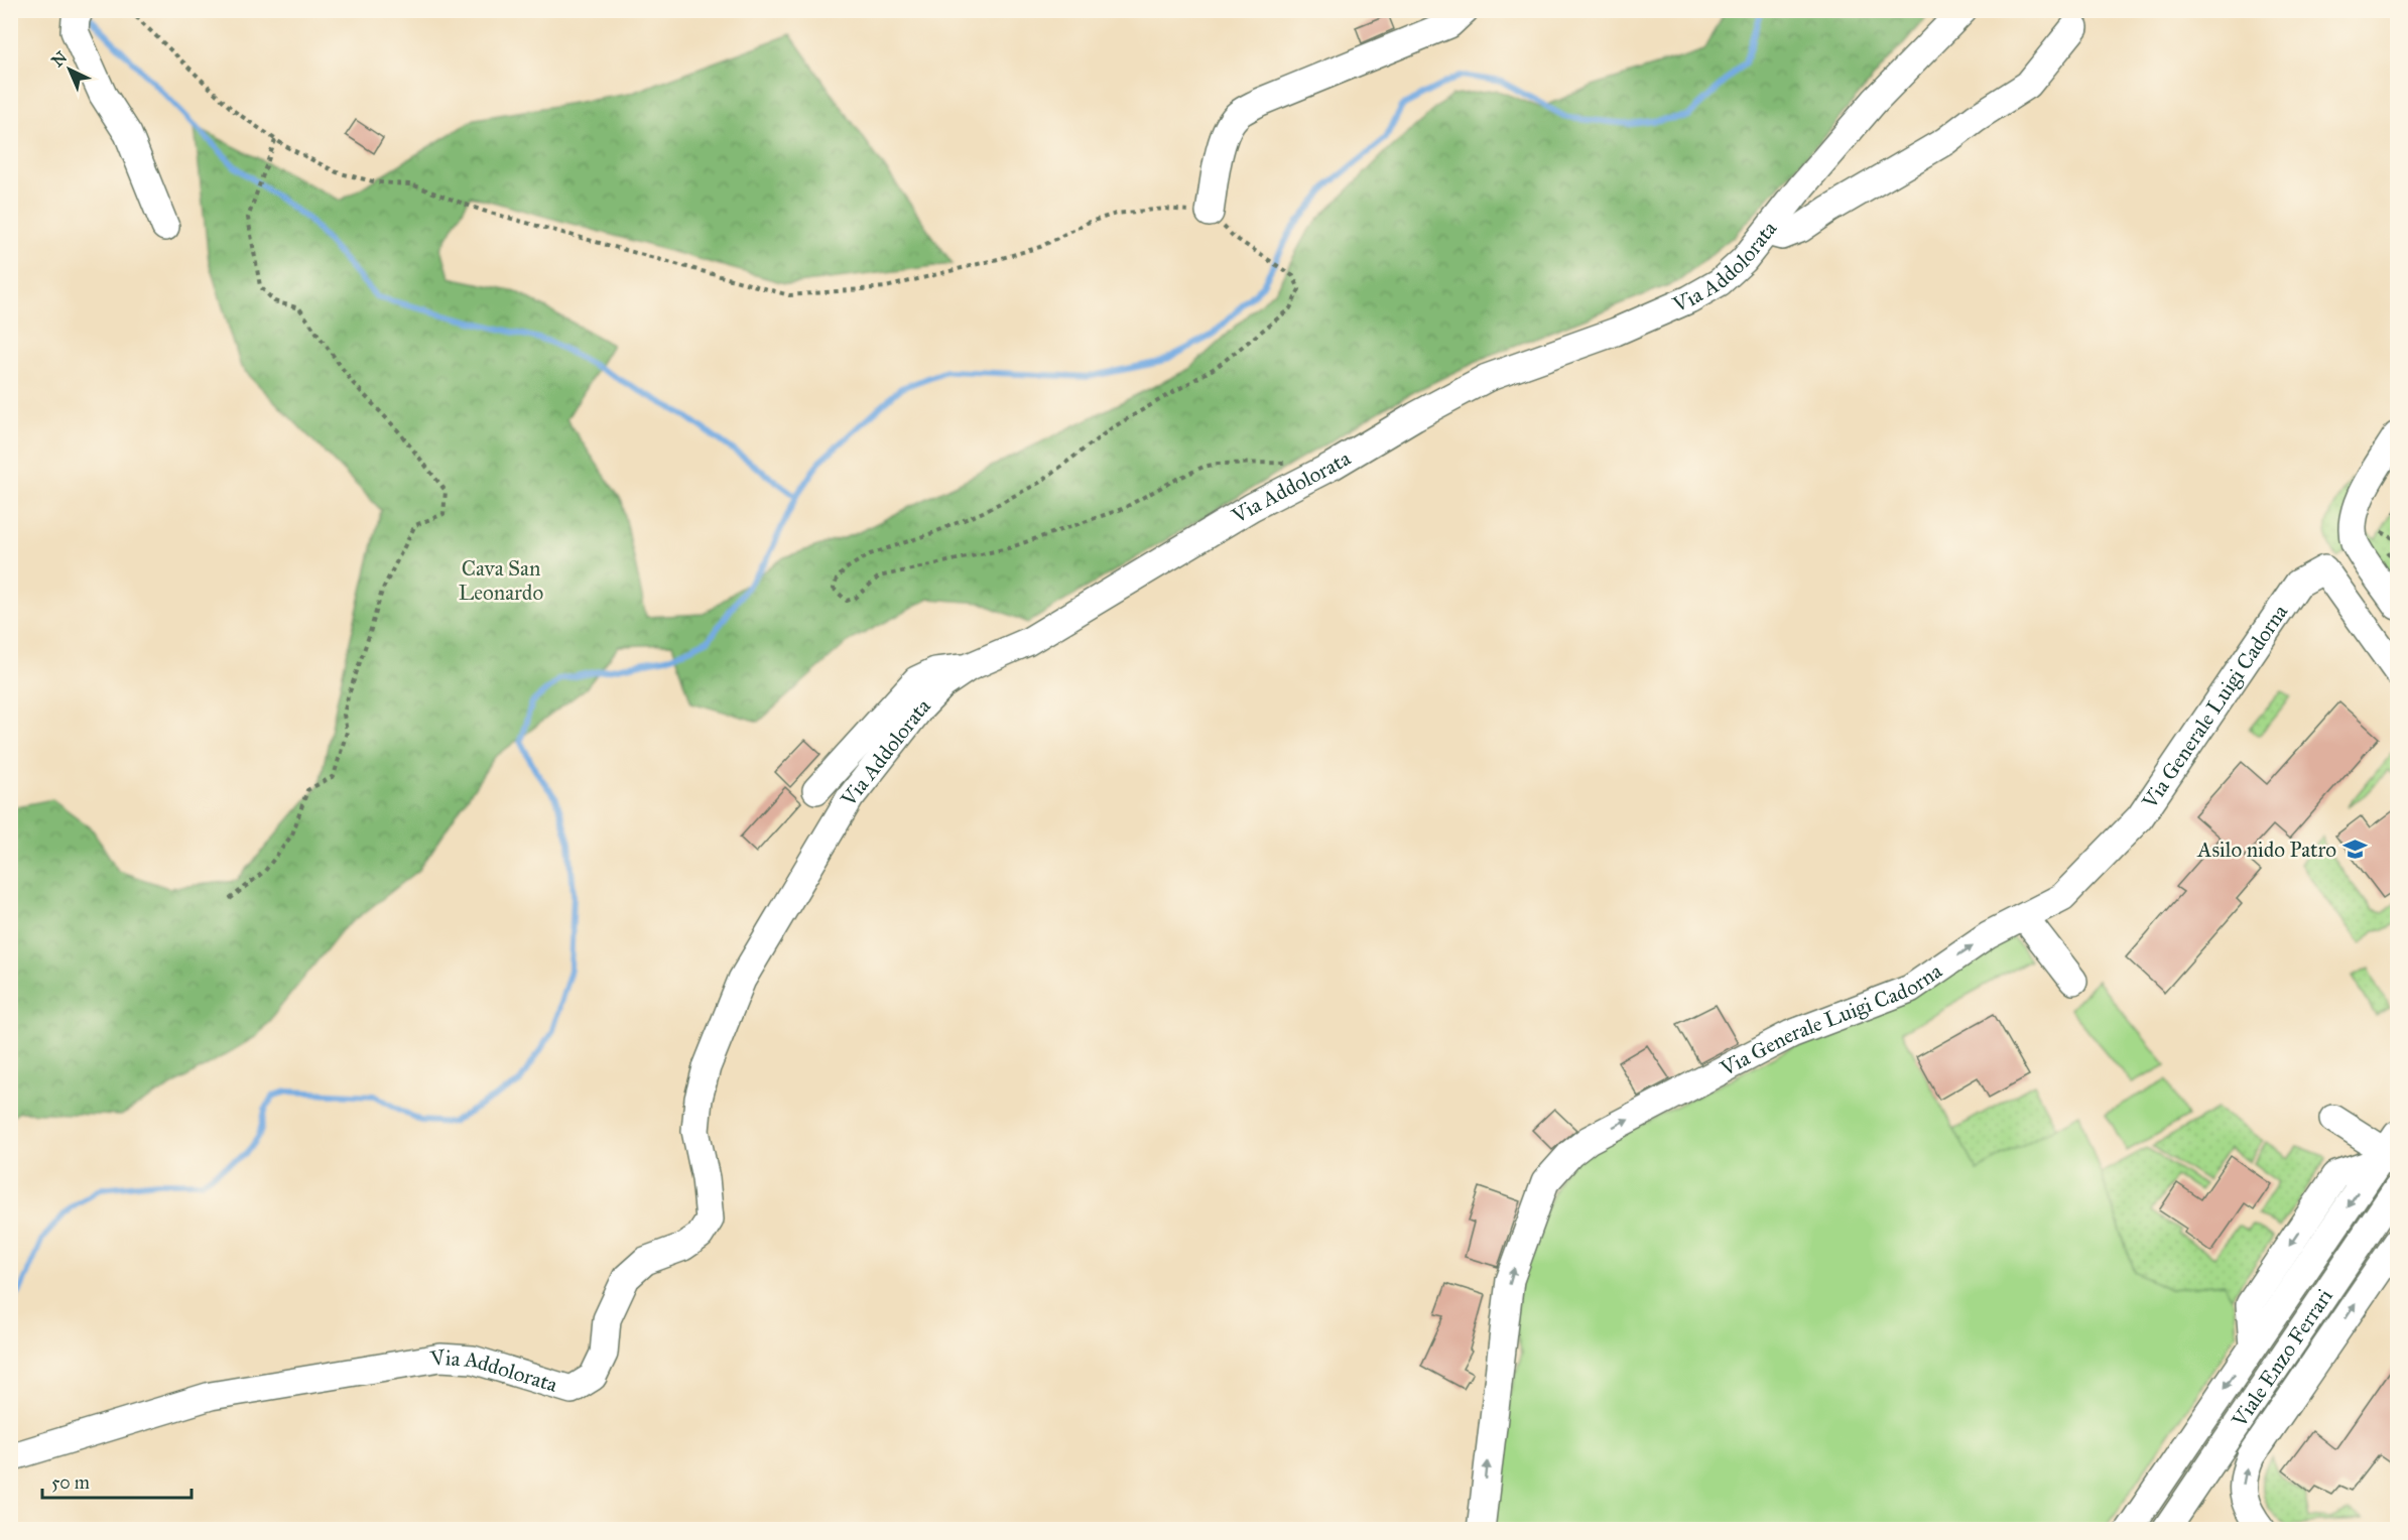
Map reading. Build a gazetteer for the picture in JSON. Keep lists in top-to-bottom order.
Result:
{
  "streets": {
    "street": ["Via Addolorata", "Via Generale Luigi Cadorna", "Viale Enzo Ferrari"]
  },
  "one_way": ["Via Generale Luigi Cadorna"],
  "parks": ["Cava San Leonardo"],
  "places": {
    "school or university": ["Asilo nido Patro"]
  },
  "scale_bar": "50 m",
  "north": "top left"
}
